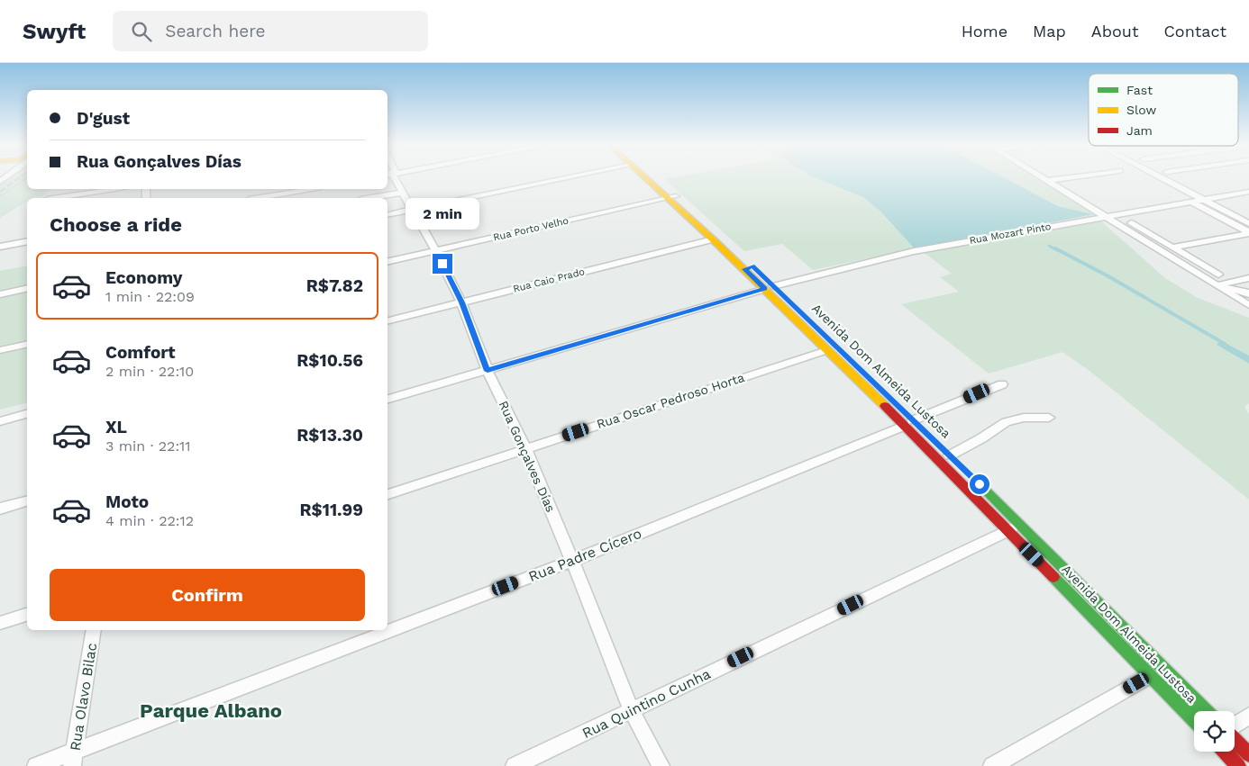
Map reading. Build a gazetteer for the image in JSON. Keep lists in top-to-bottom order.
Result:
{
  "streets": {
    "main road": ["Avenida Dom Almeida Lustosa"],
    "street": [
      "Rua Porto Velho",
      "Rua Mozart Pinto",
      "Rua Caio Prado",
      "Rua Oscar Pedroso Horta",
      "Rua Gonçalves Días",
      "Rua Padre Cícero",
      "Rua Olavo Bilac",
      "Rua Quintino Cunha"
    ]
  },
  "crossings": [
    ["Rua Porto Velho", "Avenida Dom Almeida Lustosa"],
    ["Rua Porto Velho", "Rua Gonçalves Días"],
    ["Rua Mozart Pinto", "Avenida Dom Almeida Lustosa"],
    ["Rua Mozart Pinto", "Rua Gonçalves Días"],
    ["Rua Caio Prado", "Avenida Dom Almeida Lustosa"],
    ["Rua Caio Prado", "Rua Gonçalves Días"],
    ["Avenida Dom Almeida Lustosa", "Rua Oscar Pedroso Horta"],
    ["Avenida Dom Almeida Lustosa", "Rua Padre Cícero"],
    ["Avenida Dom Almeida Lustosa", "Rua Quintino Cunha"],
    ["Rua Oscar Pedroso Horta", "Rua Gonçalves Días"],
    ["Rua Gonçalves Días", "Rua Padre Cícero"],
    ["Rua Gonçalves Días", "Rua Quintino Cunha"],
    ["Rua Padre Cícero", "Rua Olavo Bilac"]
  ],
  "districts": ["Parque Albano"],
  "legend": ["Fast", "Slow", "Jam"],
  "page": {
    "header": "Swyft",
    "search": "Search here",
    "nav": [
      "Home",
      "Map",
      "About",
      "Contact"
    ],
    "banner": ["D'gust", "Rua Gonçalves Días"],
    "bubble": "2 min",
    "heading": "Choose a ride",
    "list": [
      {
        "name": "Economy",
        "note": "1 min · 22:09",
        "value": "R$7.82"
      },
      {
        "name": "Comfort",
        "note": "2 min · 22:10",
        "value": "R$10.56"
      },
      {
        "name": "XL",
        "note": "3 min · 22:11",
        "value": "R$13.30"
      },
      {
        "name": "Moto",
        "note": "4 min · 22:12",
        "value": "R$11.99"
      }
    ],
    "buttons": "Confirm"
  }
}
